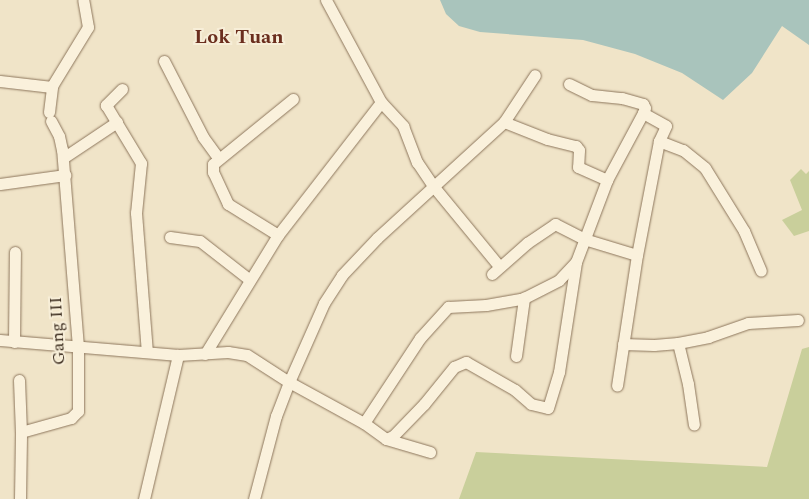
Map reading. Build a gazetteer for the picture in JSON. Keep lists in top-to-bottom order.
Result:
{
  "streets": {
    "street": ["Gang III"]
  },
  "districts": ["Lok Tuan"]
}
